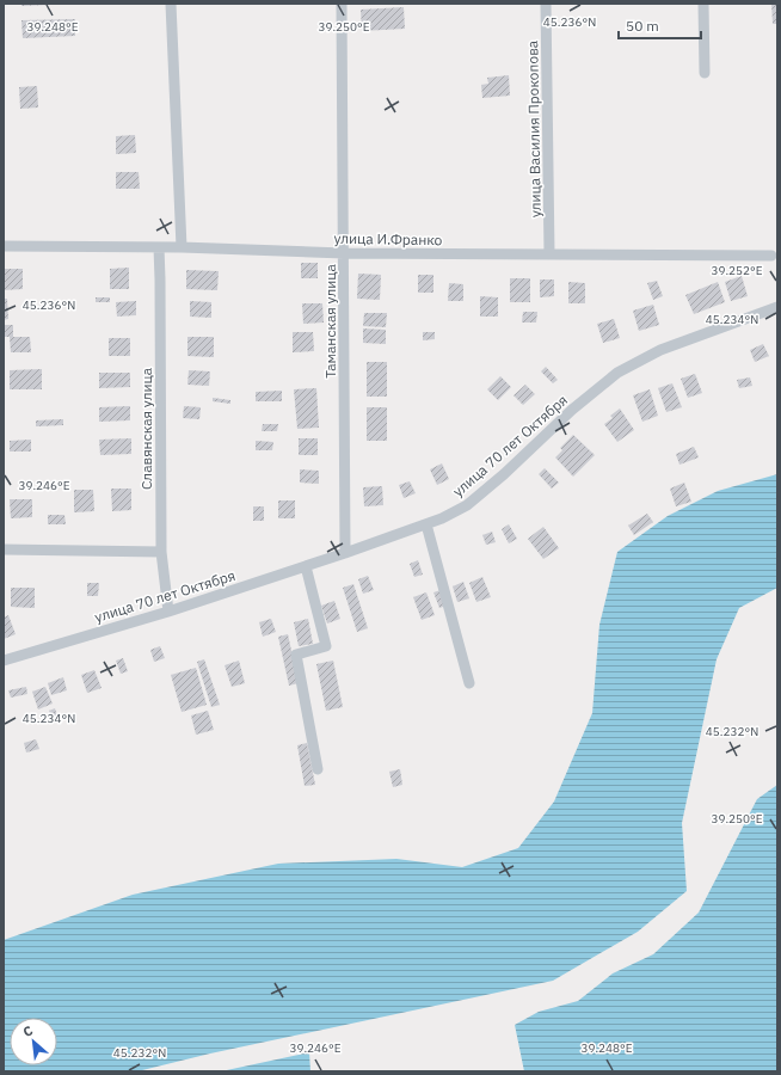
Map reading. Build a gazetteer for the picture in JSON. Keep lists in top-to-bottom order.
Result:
{
  "streets": {
    "street": [
      "улица Василия Прокопова",
      "улица И.Франко",
      "Таманская улица",
      "Славянская улица",
      "улица 70 лет Октября"
    ]
  },
  "crossings": [
    ["улица Василия Прокопова", "улица И.Франко"],
    ["улица И.Франко", "Таманская улица"],
    ["улица И.Франко", "Славянская улица"],
    ["Таманская улица", "улица 70 лет Октября"],
    ["Славянская улица", "улица 70 лет Октября"]
  ],
  "scale_bar": "50 m",
  "north": "top left",
  "coordinates": [
    "45.236°N",
    "39.248°E",
    "39.250°E",
    "39.252°E",
    "45.234°N",
    "39.246°E",
    "45.232°N"
  ]
}
